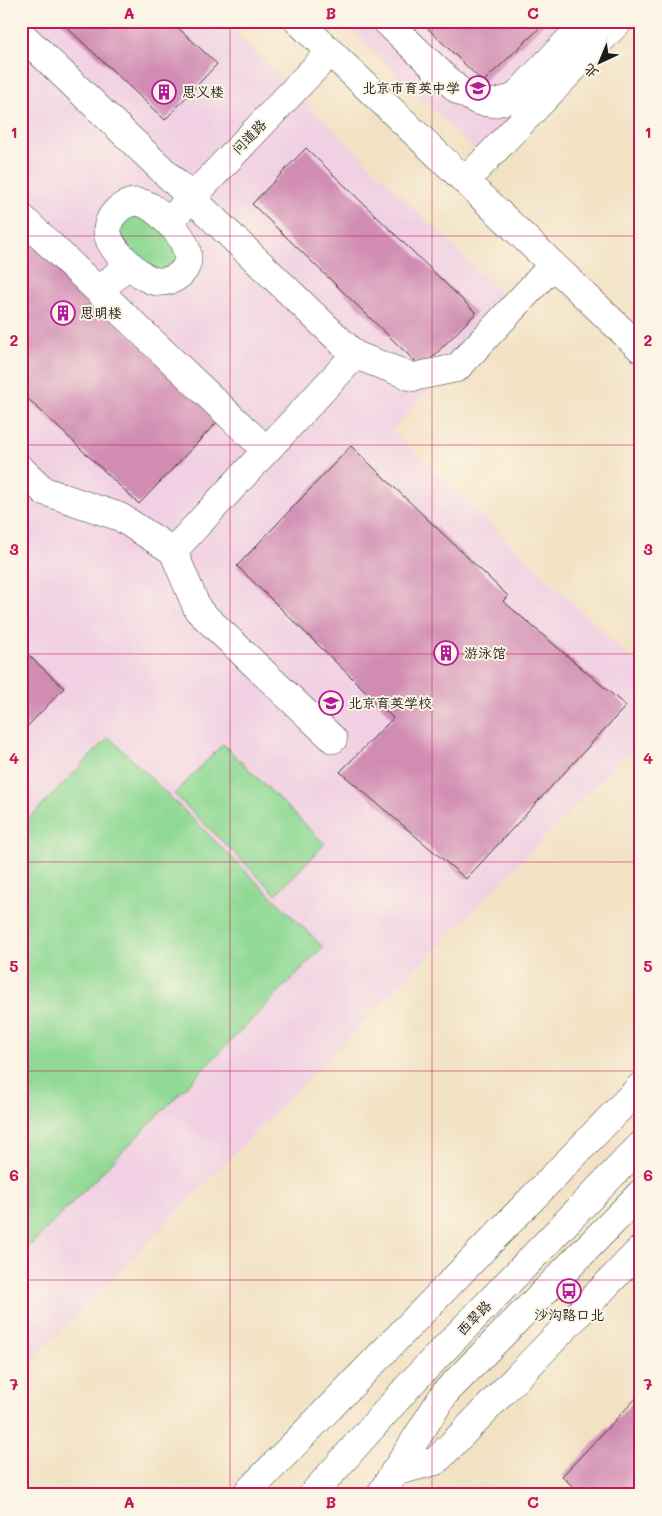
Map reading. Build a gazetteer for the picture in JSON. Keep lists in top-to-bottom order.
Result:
{
  "streets": {
    "street": ["问道路", "西翠路"]
  },
  "places": {
    "school or university": ["北京市育英中学", "北京育英学校"],
    "building": ["思义楼", "思明楼", "游泳馆"],
    "bus stop": ["沙沟路口北"]
  },
  "north": "bottom left",
  "grid": {
    "columns": ["A", "B", "C"],
    "rows": [
      "1",
      "2",
      "3",
      "4",
      "5",
      "6",
      "7"
    ]
  }
}
